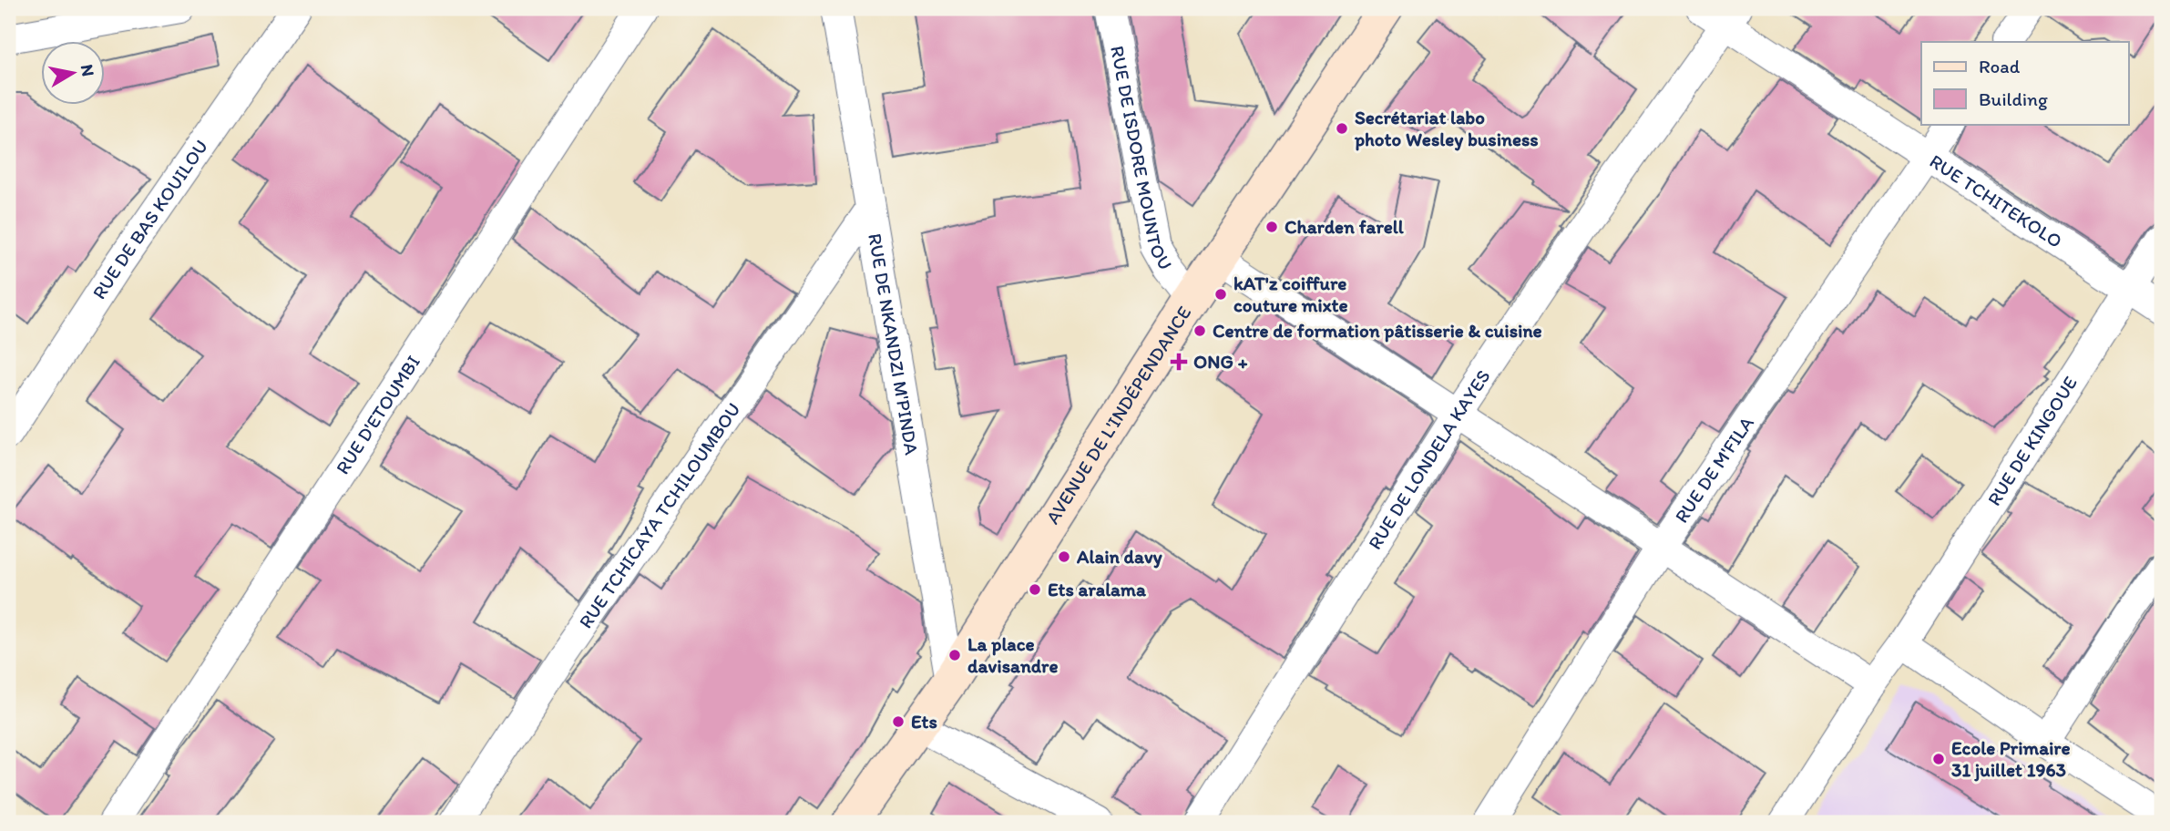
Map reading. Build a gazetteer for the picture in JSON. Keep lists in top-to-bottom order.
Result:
{
  "streets": {
    "street": [
      "RUE DE ISDORE MOUNTOU",
      "RUE TCHITEKOLO",
      "RUE DE BAS KOUILOU",
      "RUE DE NKANDZI M'PINDA",
      "RUE D'ETOUMBI",
      "AVENUE DE L'INDÉPENDANCE",
      "RUE DE KINGOUE",
      "RUE DE LONDELA KAYES",
      "RUE DE M'FILA",
      "RUE TCHICAYA TCHILOUMBOU"
    ]
  },
  "crossings": [
    ["RUE DE ISDORE MOUNTOU", "AVENUE DE L'INDÉPENDANCE"],
    ["RUE TCHITEKOLO", "RUE DE KINGOUE"],
    ["RUE TCHITEKOLO", "RUE DE LONDELA KAYES"],
    ["RUE TCHITEKOLO", "RUE DE M'FILA"],
    ["RUE DE NKANDZI M'PINDA", "AVENUE DE L'INDÉPENDANCE"],
    ["RUE DE NKANDZI M'PINDA", "RUE TCHICAYA TCHILOUMBOU"]
  ],
  "places": {
    "other": [
      "Secrétariat labo photo Wesley business",
      "Charden farell",
      "kAT'z coiffure couture mixte",
      "Centre de formation pâtisserie & cuisine",
      "Alain davy",
      "Ets aralama",
      "La place davisandre",
      "Ets",
      "Ecole Primaire 31 juillet 1963"
    ],
    "health": ["ONG +"]
  },
  "legend": ["Road", "Building"],
  "north": "right"
}
